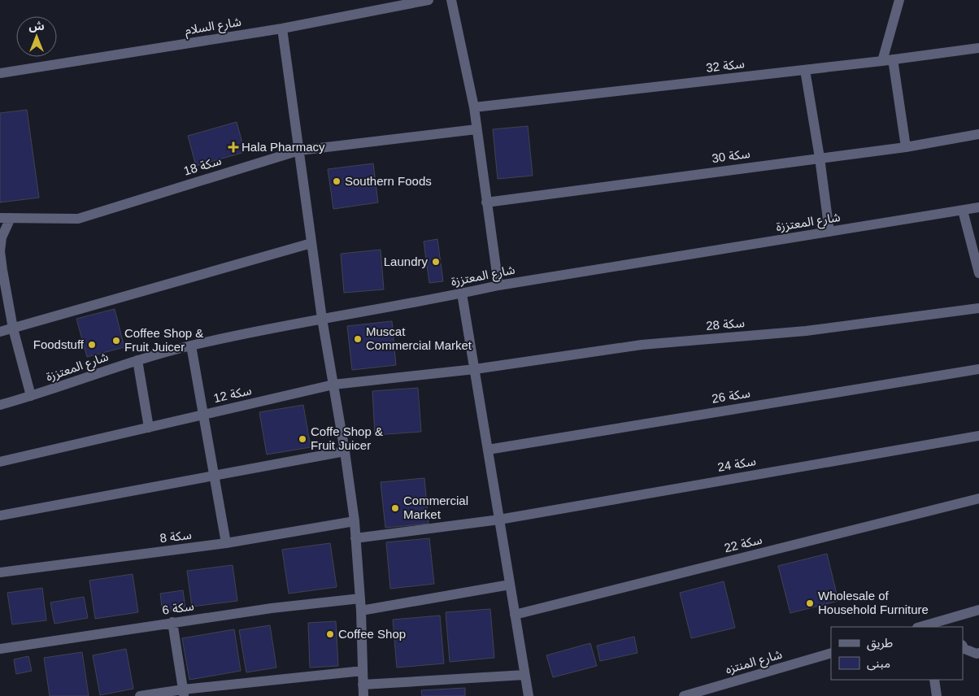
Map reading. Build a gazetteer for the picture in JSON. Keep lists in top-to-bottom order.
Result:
{
  "streets": {
    "street": [
      "شارع السلام",
      "سكة 32",
      "سكة 30",
      "سكة 18",
      "شارع المعتززة",
      "سكة 28",
      "سكة 12",
      "سكة 26",
      "سكة 24",
      "سكة 8",
      "سكة 22",
      "سكة 6",
      "شارع المنتزه"
    ]
  },
  "crossings": [
    ["سكة 28", "سكة 12"]
  ],
  "places": {
    "health": ["Hala Pharmacy"],
    "other": [
      "Southern Foods",
      "Laundry",
      "Muscat Commercial Market",
      "Coffee Shop & Fruit Juicer",
      "Foodstuff",
      "Coffe Shop & Fruit Juicer",
      "Commercial Market",
      "Wholesale of Household Furniture",
      "Coffee Shop"
    ]
  },
  "legend": ["طريق", "مبنى"],
  "north": "top"
}
